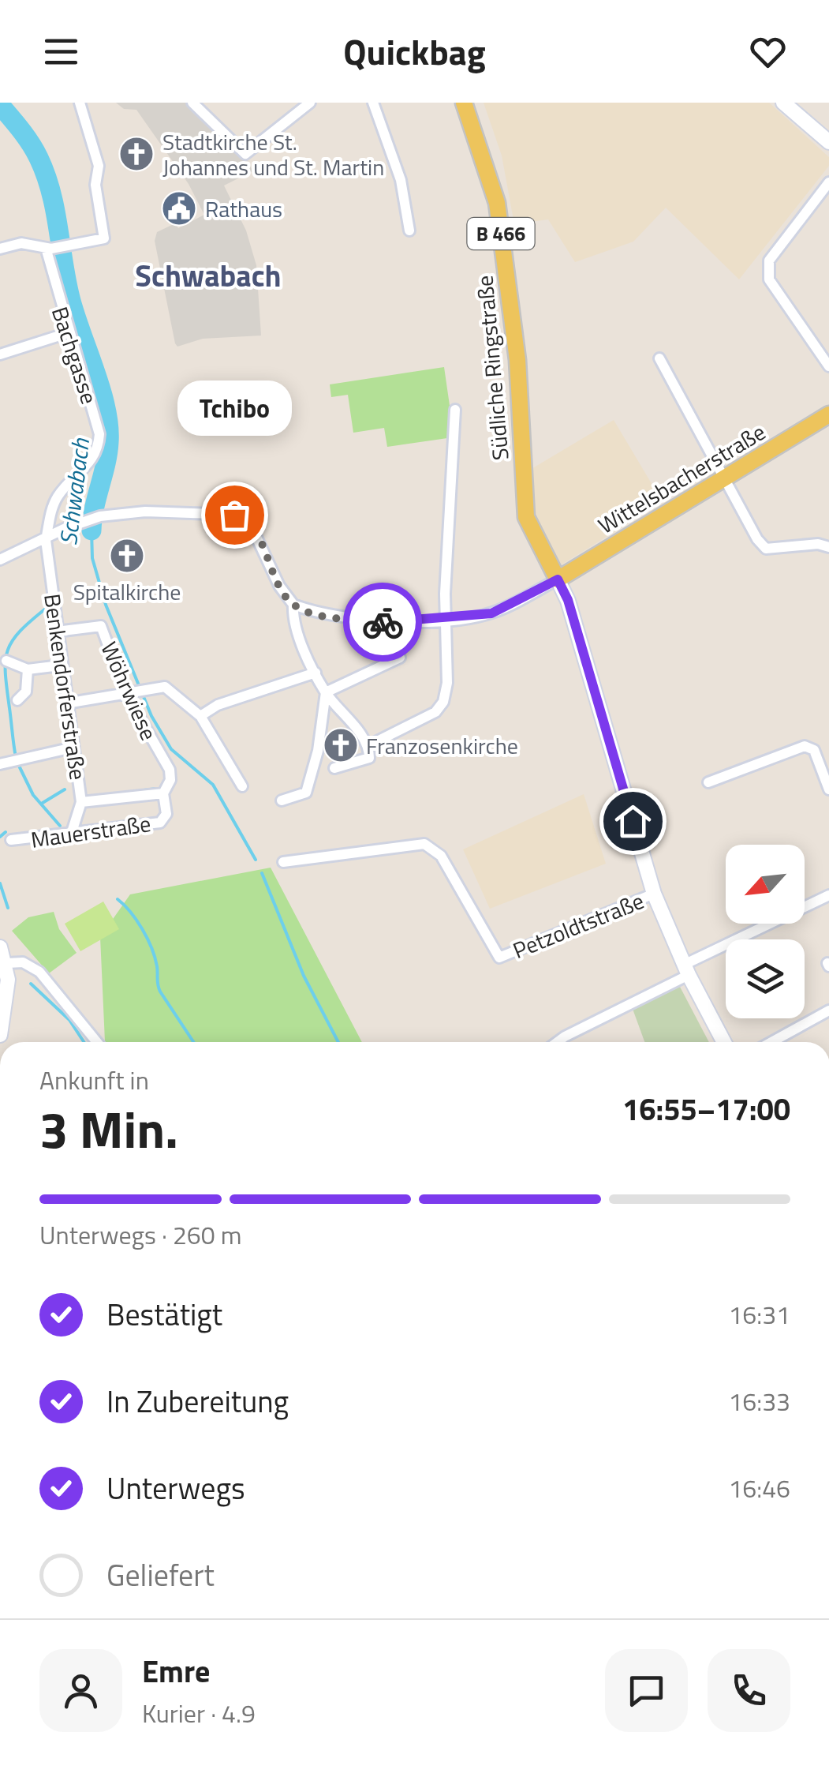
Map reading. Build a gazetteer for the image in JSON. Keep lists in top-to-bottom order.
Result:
{
  "streets": {
    "main road": ["B 466", "Südliche Ringstraße", "Wittelsbacherstraße"],
    "street": [
      "Bachgasse",
      "Benkendorferstraße",
      "Wöhrwiese",
      "Mauerstraße",
      "Petzoldtstraße"
    ]
  },
  "crossings": [
    ["Bachgasse", "Benkendorferstraße"],
    ["Südliche Ringstraße", "Wittelsbacherstraße"],
    ["Benkendorferstraße", "Wöhrwiese"],
    ["Benkendorferstraße", "Mauerstraße"],
    ["Wöhrwiese", "Mauerstraße"]
  ],
  "districts": ["Schwabach"],
  "water": ["Schwabach"],
  "places": {
    "church": ["Stadtkirche St. Johannes und St. Martin", "Spitalkirche", "Franzosenkirche"],
    "public building": ["Rathaus"],
    "other": ["Tchibo"]
  },
  "north": "bottom left",
  "page": {
    "header": "Quickbag",
    "bubble": "Tchibo",
    "heading": ["3 Min.", "Ankunft in", "16:55–17:00"],
    "panel": ["Emre", "Kurier · 4.9"],
    "bar": "Unterwegs · 260 m",
    "list": [
      ["Bestätigt", "16:31"],
      ["In Zubereitung", "16:33"],
      ["Unterwegs", "16:46"],
      "Geliefert"
    ]
  }
}
